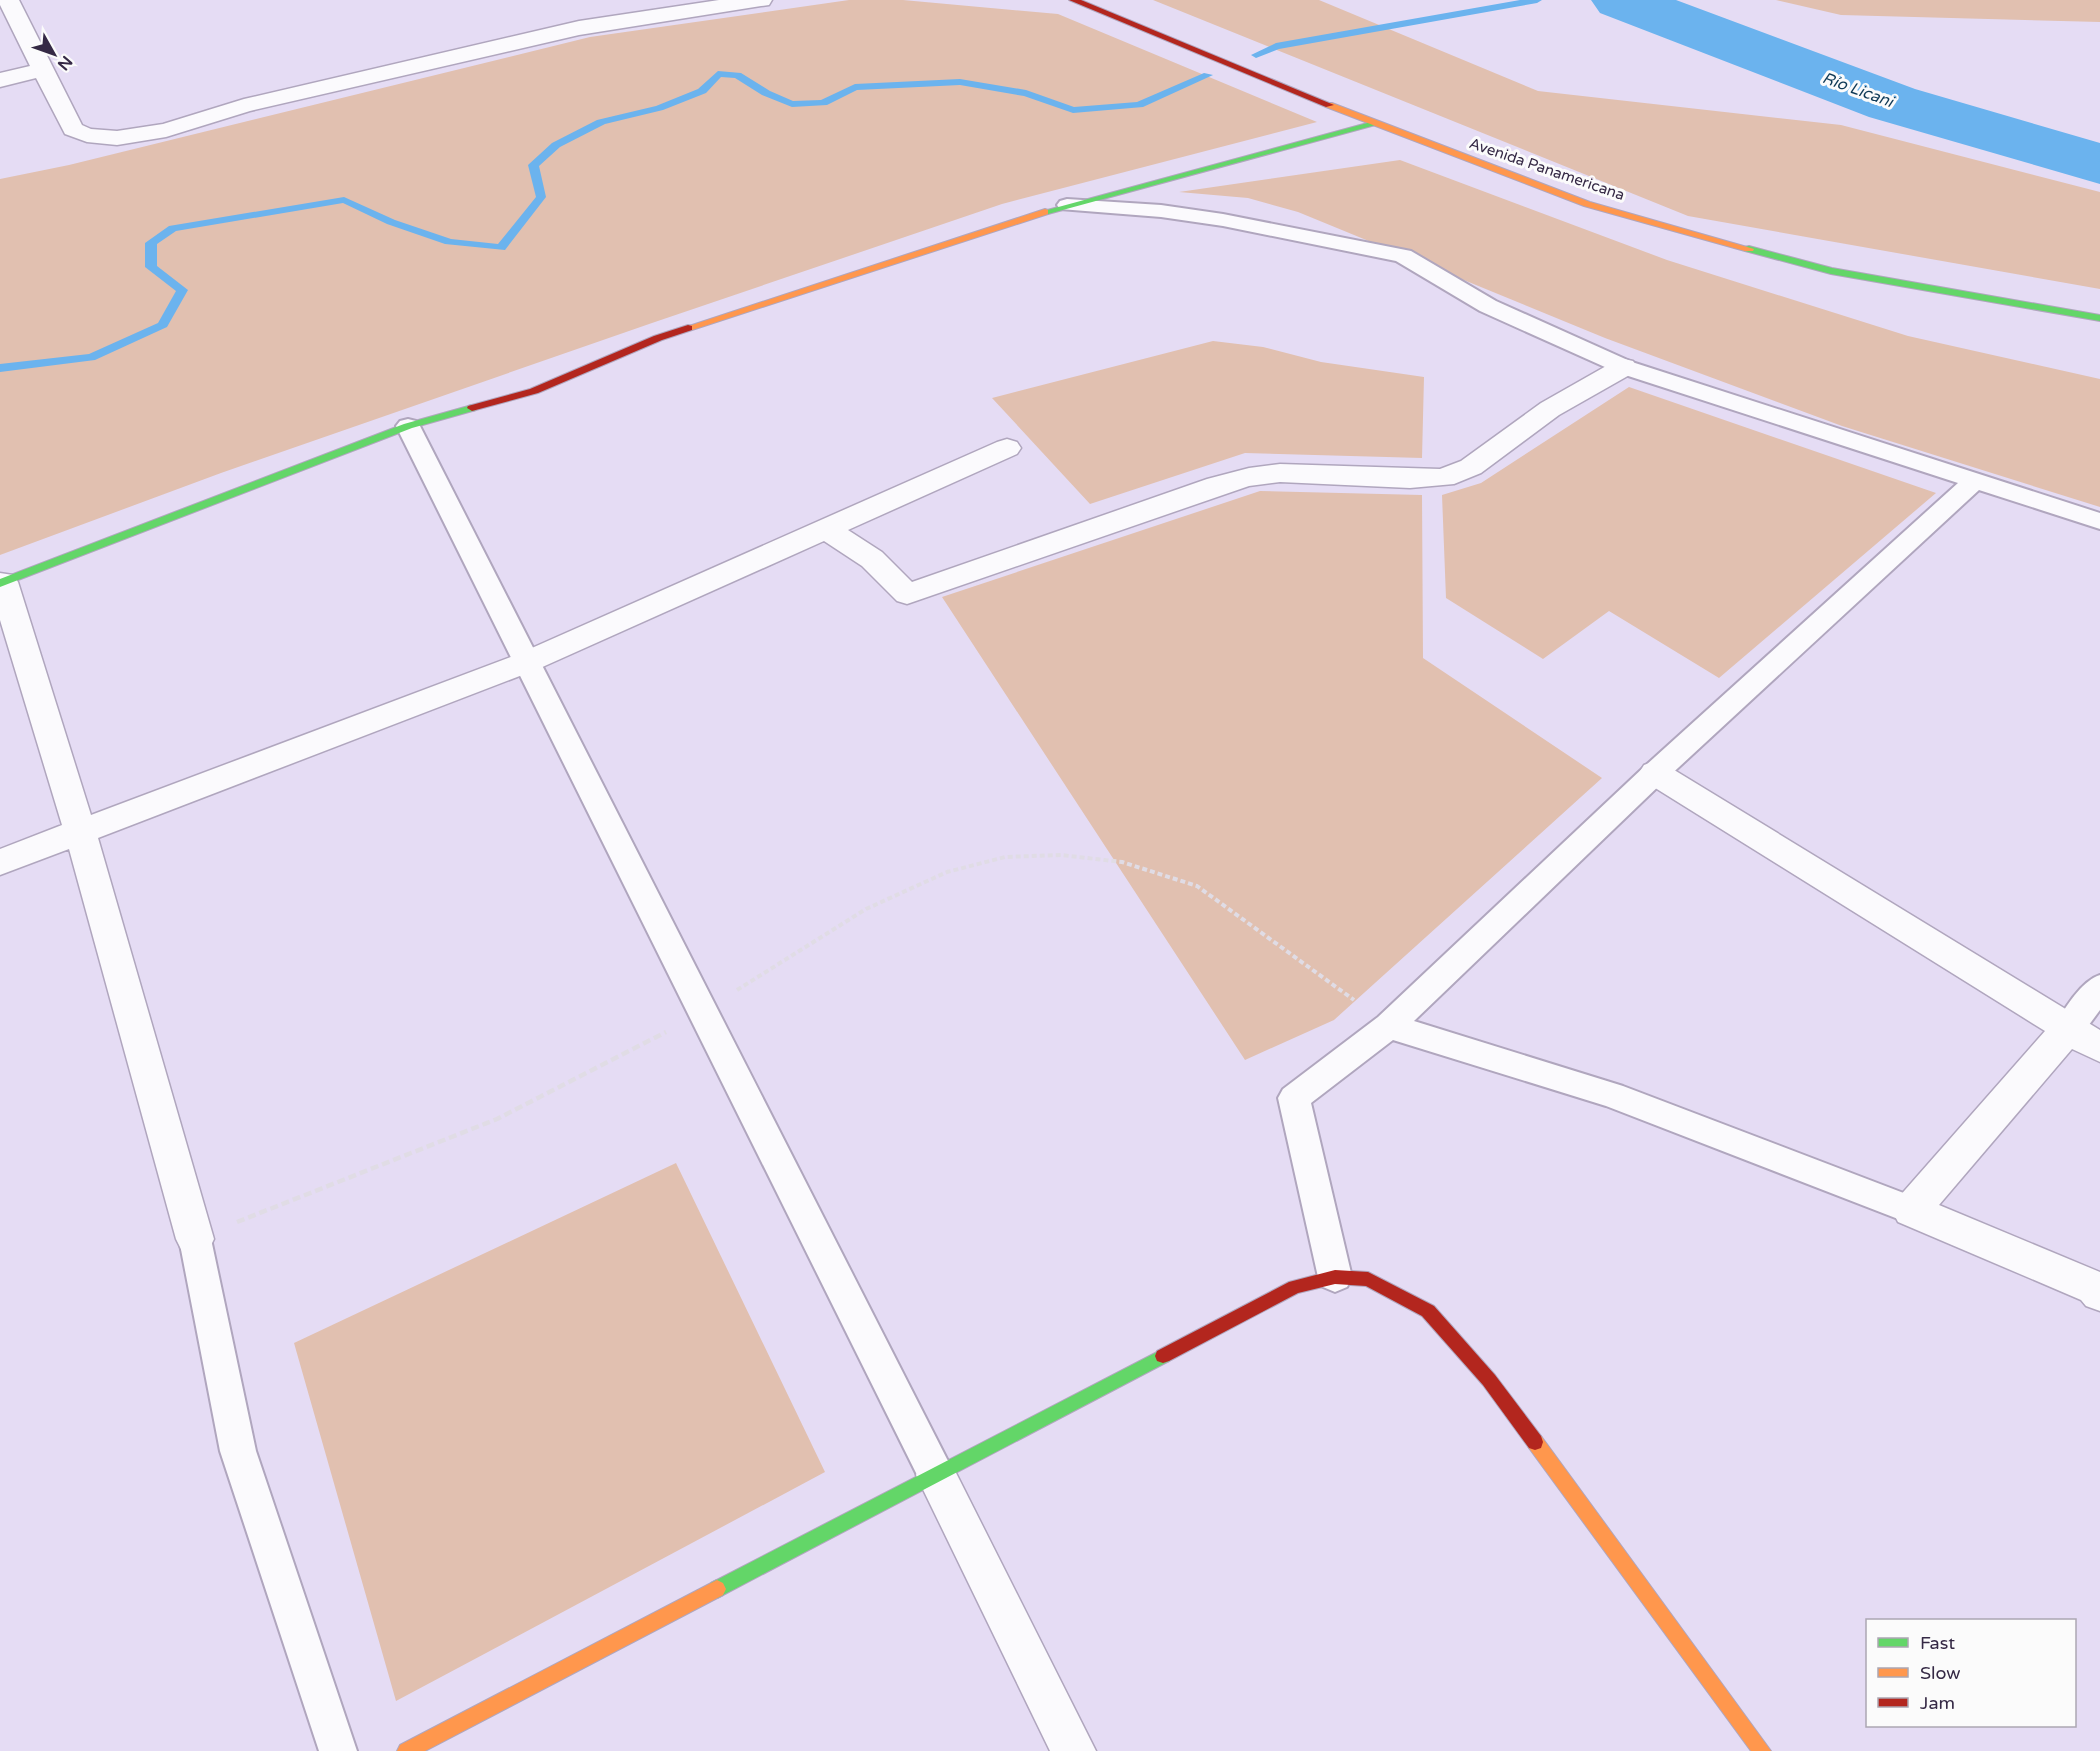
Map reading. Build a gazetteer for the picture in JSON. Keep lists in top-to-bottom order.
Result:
{
  "streets": {
    "street": ["Avenida Panamericana"]
  },
  "water": ["Río Licani"],
  "legend": ["Fast", "Slow", "Jam"],
  "north": "bottom right"
}
